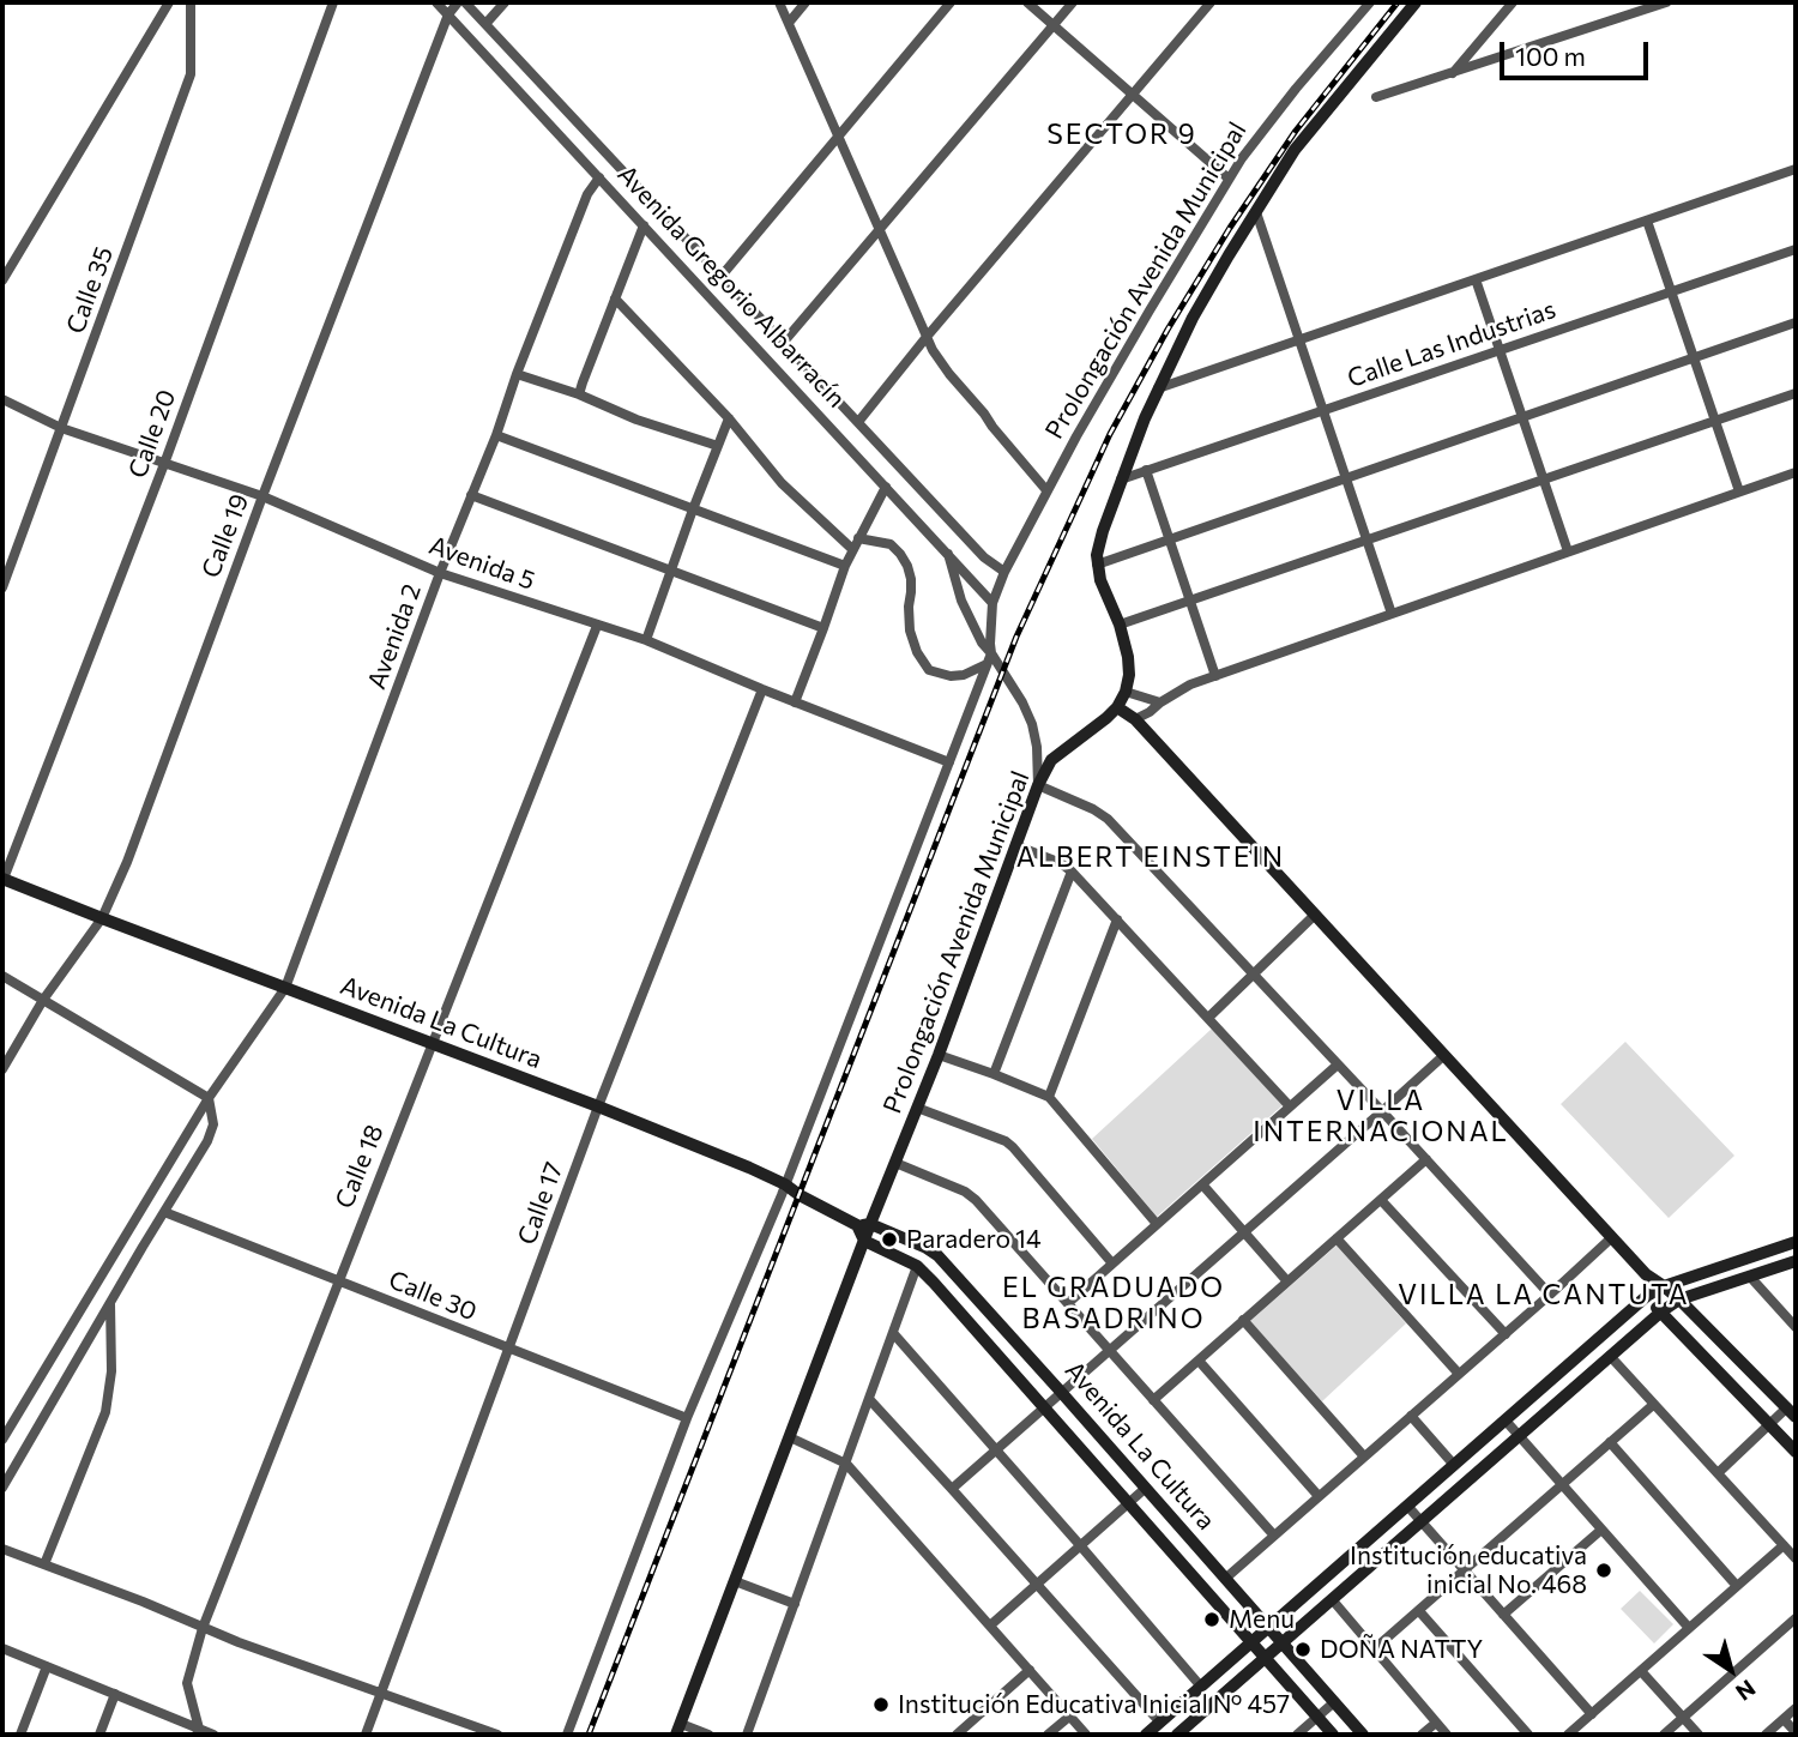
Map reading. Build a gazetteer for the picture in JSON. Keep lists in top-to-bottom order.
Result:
{
  "streets": {
    "street": [
      "Prolongación Avenida Municipal",
      "Avenida Gregorio Albarracín",
      "Calle 35",
      "Calle Las Industrias",
      "Calle 20",
      "Calle 19",
      "Avenida 5",
      "Avenida 2",
      "Avenida La Cultura",
      "Calle 18",
      "Calle 17",
      "Calle 30"
    ]
  },
  "crossings": [
    ["Prolongación Avenida Municipal", "Avenida Gregorio Albarracín"],
    ["Prolongación Avenida Municipal", "Avenida La Cultura"],
    ["Avenida Gregorio Albarracín", "Calle 19"],
    ["Avenida Gregorio Albarracín", "Avenida 2"],
    ["Calle 35", "Avenida 5"],
    ["Calle 20", "Avenida 5"],
    ["Calle 20", "Avenida La Cultura"],
    ["Calle 19", "Avenida 5"],
    ["Calle 19", "Avenida La Cultura"],
    ["Avenida 5", "Avenida 2"],
    ["Avenida 5", "Calle 18"],
    ["Avenida 5", "Calle 17"],
    ["Avenida 2", "Avenida La Cultura"],
    ["Avenida La Cultura", "Calle 18"],
    ["Avenida La Cultura", "Calle 17"],
    ["Calle 18", "Calle 30"],
    ["Calle 17", "Calle 30"]
  ],
  "districts": [
    "SECTOR 9",
    "ALBERT EINSTEIN",
    "VILLA INTERNACIONAL",
    "EL GRADUADO BASADRINO",
    "VILLA LA CANTUTA"
  ],
  "places": [
    "Paradero 14",
    "Institución educativa inicial No. 468",
    "Menu",
    "DOÑA NATTY",
    "Institución Educativa Inicial Nº 457"
  ],
  "scale_bar": "100 m",
  "north": "bottom right"
}
